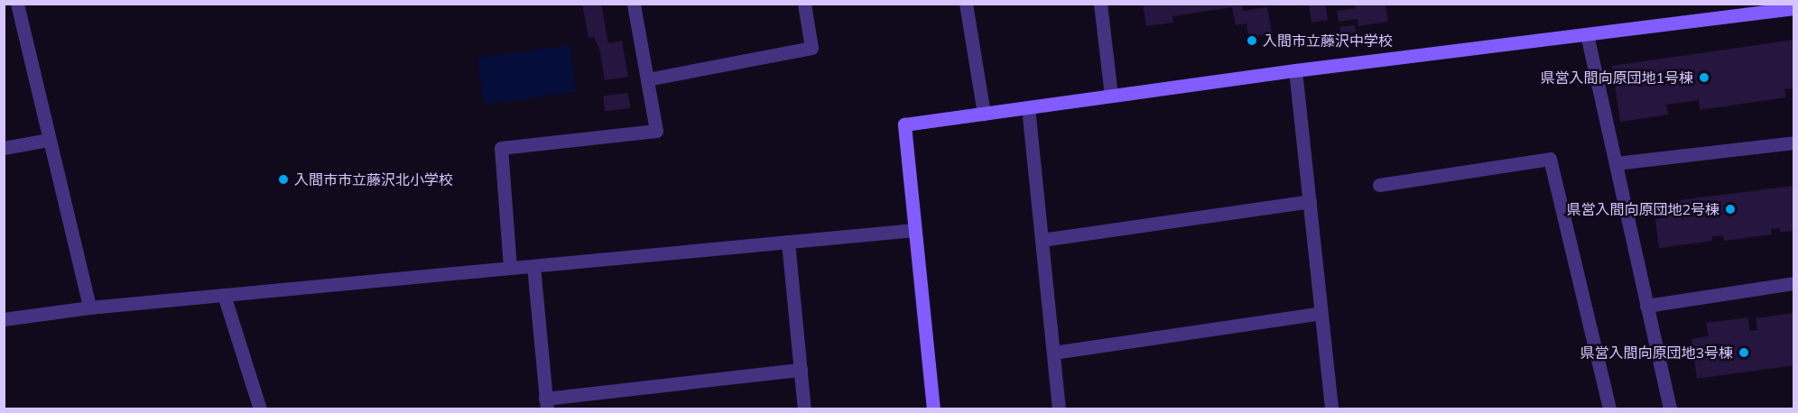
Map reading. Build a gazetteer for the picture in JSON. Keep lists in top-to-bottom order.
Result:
{
  "places": [
    "入間市立藤沢中学校",
    "県営入間向原団地1号棟",
    "入間市市立藤沢北小学校",
    "県営入間向原団地2号棟",
    "県営入間向原団地3号棟"
  ]
}
